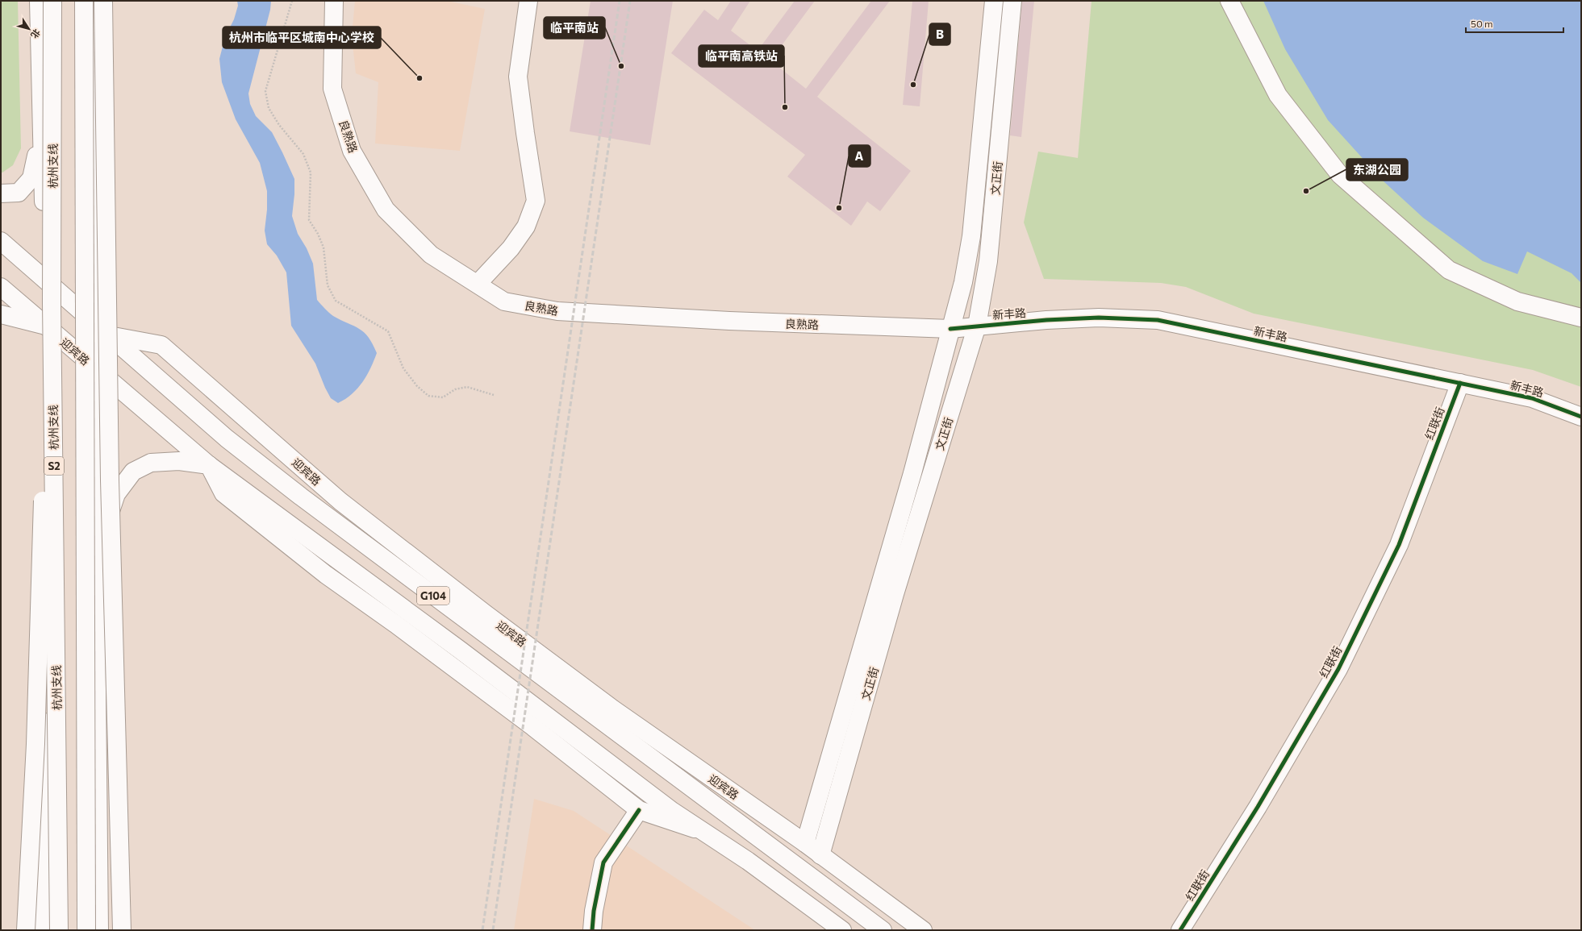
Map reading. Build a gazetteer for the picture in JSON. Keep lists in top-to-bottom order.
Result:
{
  "streets": {
    "main road": [
      "良熟路",
      "杭州支线",
      "文正街",
      "新丰路",
      "迎宾路",
      "红联街",
      "S2",
      "G104"
    ]
  },
  "crossings": [
    ["良熟路", "文正街"],
    ["良熟路", "新丰路"],
    ["文正街", "新丰路"],
    ["文正街", "迎宾路"],
    ["新丰路", "红联街"]
  ],
  "places": [
    "临平南站",
    "杭州市临平区城南中心学校",
    "B",
    "临平南高铁站",
    "东湖公园",
    "A"
  ],
  "scale_bar": "50 m",
  "north": "bottom right"
}
